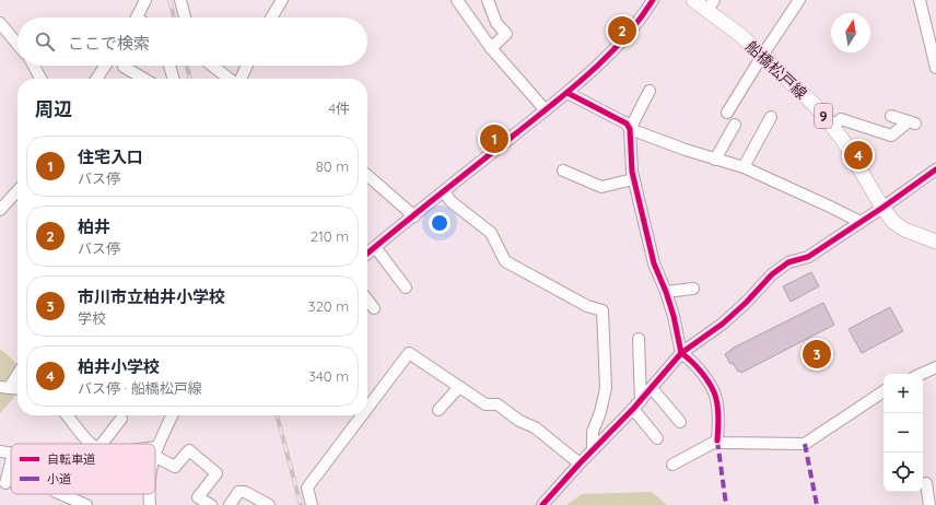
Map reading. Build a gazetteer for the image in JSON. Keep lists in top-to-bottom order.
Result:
{
  "streets": {
    "main road": ["船橋松戸線", "9"]
  },
  "legend": ["自転車道", "小道"],
  "north": "top",
  "page": {
    "pins": [
      "2",
      "1",
      "4",
      "3"
    ],
    "search": "ここで検索",
    "heading": ["周辺", "4件"],
    "list": [
      {
        "mark": "1",
        "name": "住宅入口",
        "note": "バス停",
        "value": "80 m"
      },
      {
        "mark": "2",
        "name": "柏井",
        "note": "バス停",
        "value": "210 m"
      },
      {
        "mark": "3",
        "name": "市川市立柏井小学校",
        "note": "学校",
        "value": "320 m"
      },
      {
        "mark": "4",
        "name": "柏井小学校",
        "note": "バス停 · 船橋松戸線",
        "value": "340 m"
      }
    ],
    "map_buttons": ["+", "−"]
  }
}
